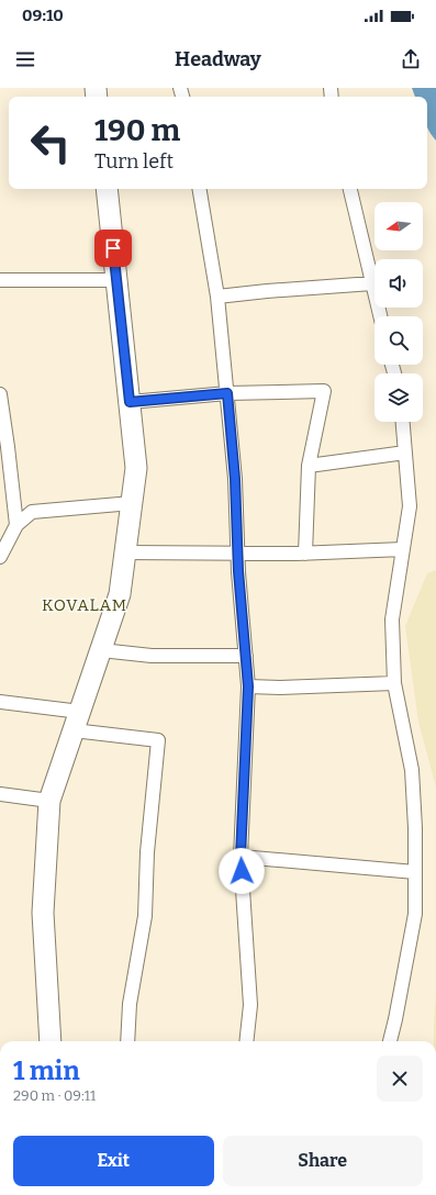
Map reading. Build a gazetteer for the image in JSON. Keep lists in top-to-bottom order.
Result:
{
  "districts": ["KOVALAM"],
  "north": "left",
  "page": {
    "status": "09:10",
    "header": "Headway",
    "turn": ["190 m", "Turn left"],
    "heading": ["1 min", "290 m · 09:11"],
    "buttons": ["Exit", "Share"]
  }
}
